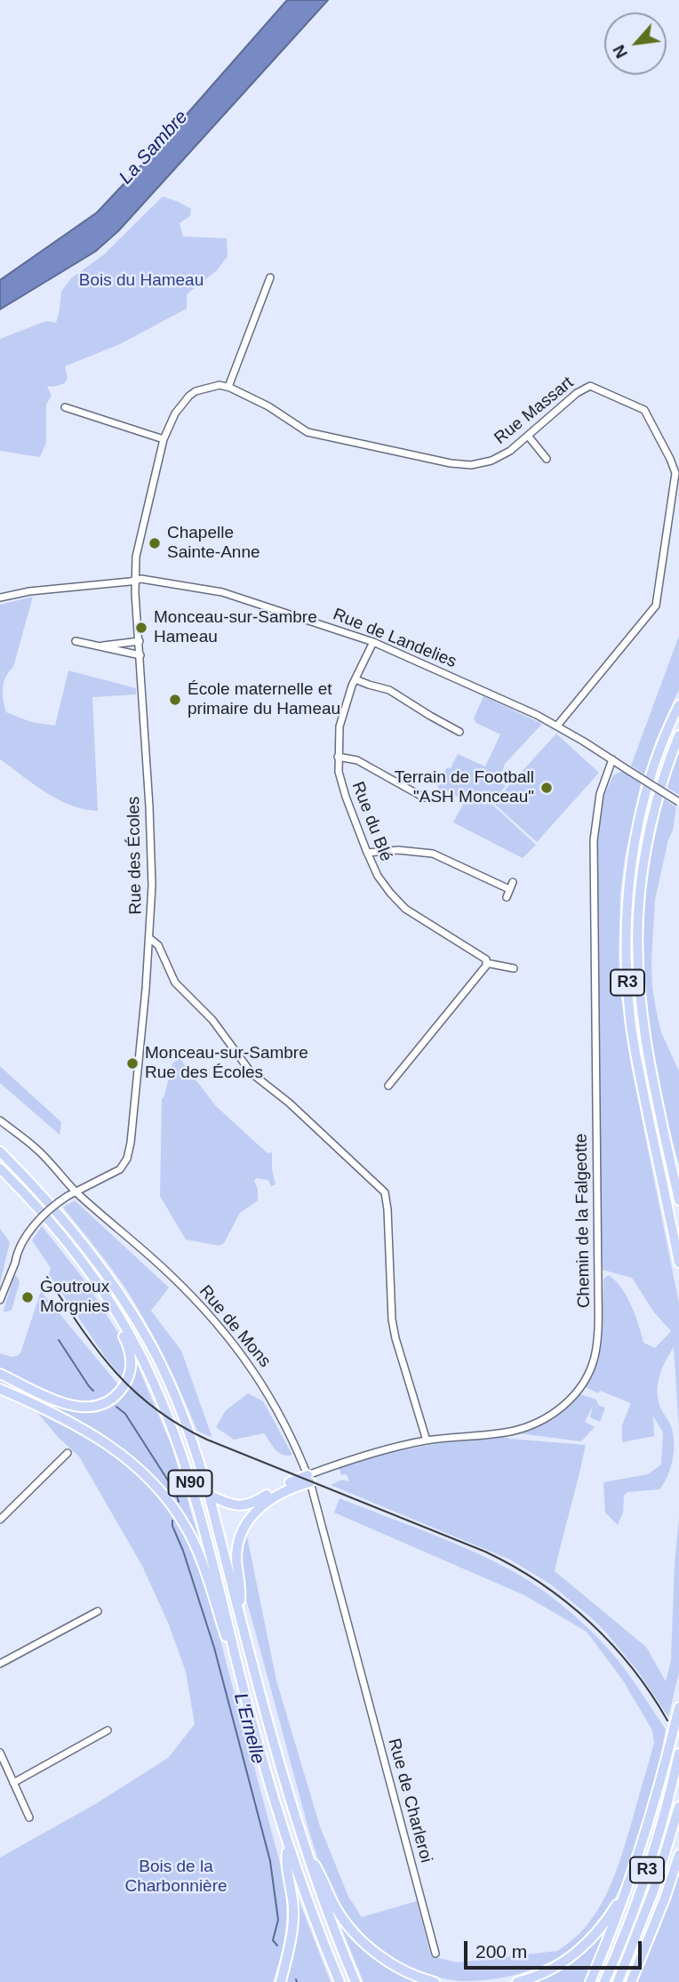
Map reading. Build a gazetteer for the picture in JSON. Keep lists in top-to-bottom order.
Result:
{
  "streets": {
    "highway": ["R3", "N90"],
    "street": [
      "Rue Massart",
      "Rue de Landelies",
      "Rue du Blé",
      "Rue des Écoles",
      "Chemin de la Falgeotte",
      "Rue de Mons",
      "Rue de Charleroi"
    ]
  },
  "crossings": [
    ["Rue Massart", "Rue de Landelies"],
    ["Rue Massart", "Rue des Écoles"],
    ["Rue de Landelies", "Rue du Blé"],
    ["Rue de Landelies", "Rue des Écoles"],
    ["Rue de Landelies", "Chemin de la Falgeotte"],
    ["Rue des Écoles", "Rue de Mons"],
    ["Chemin de la Falgeotte", "Rue de Mons"],
    ["Rue de Mons", "Rue de Charleroi"]
  ],
  "water": ["La Sambre", "L'Ernelle"],
  "parks": ["Bois du Hameau", "Bois de la Charbonnière"],
  "places": [
    "Chapelle Sainte-Anne",
    "Monceau-sur-Sambre Hameau",
    "École maternelle et primaire du Hameau",
    "Terrain de Football \"ASH Monceau\"",
    "Monceau-sur-Sambre Rue des Écoles",
    "Goutroux Morgnies"
  ],
  "scale_bar": "200 m",
  "north": "bottom left"
}
